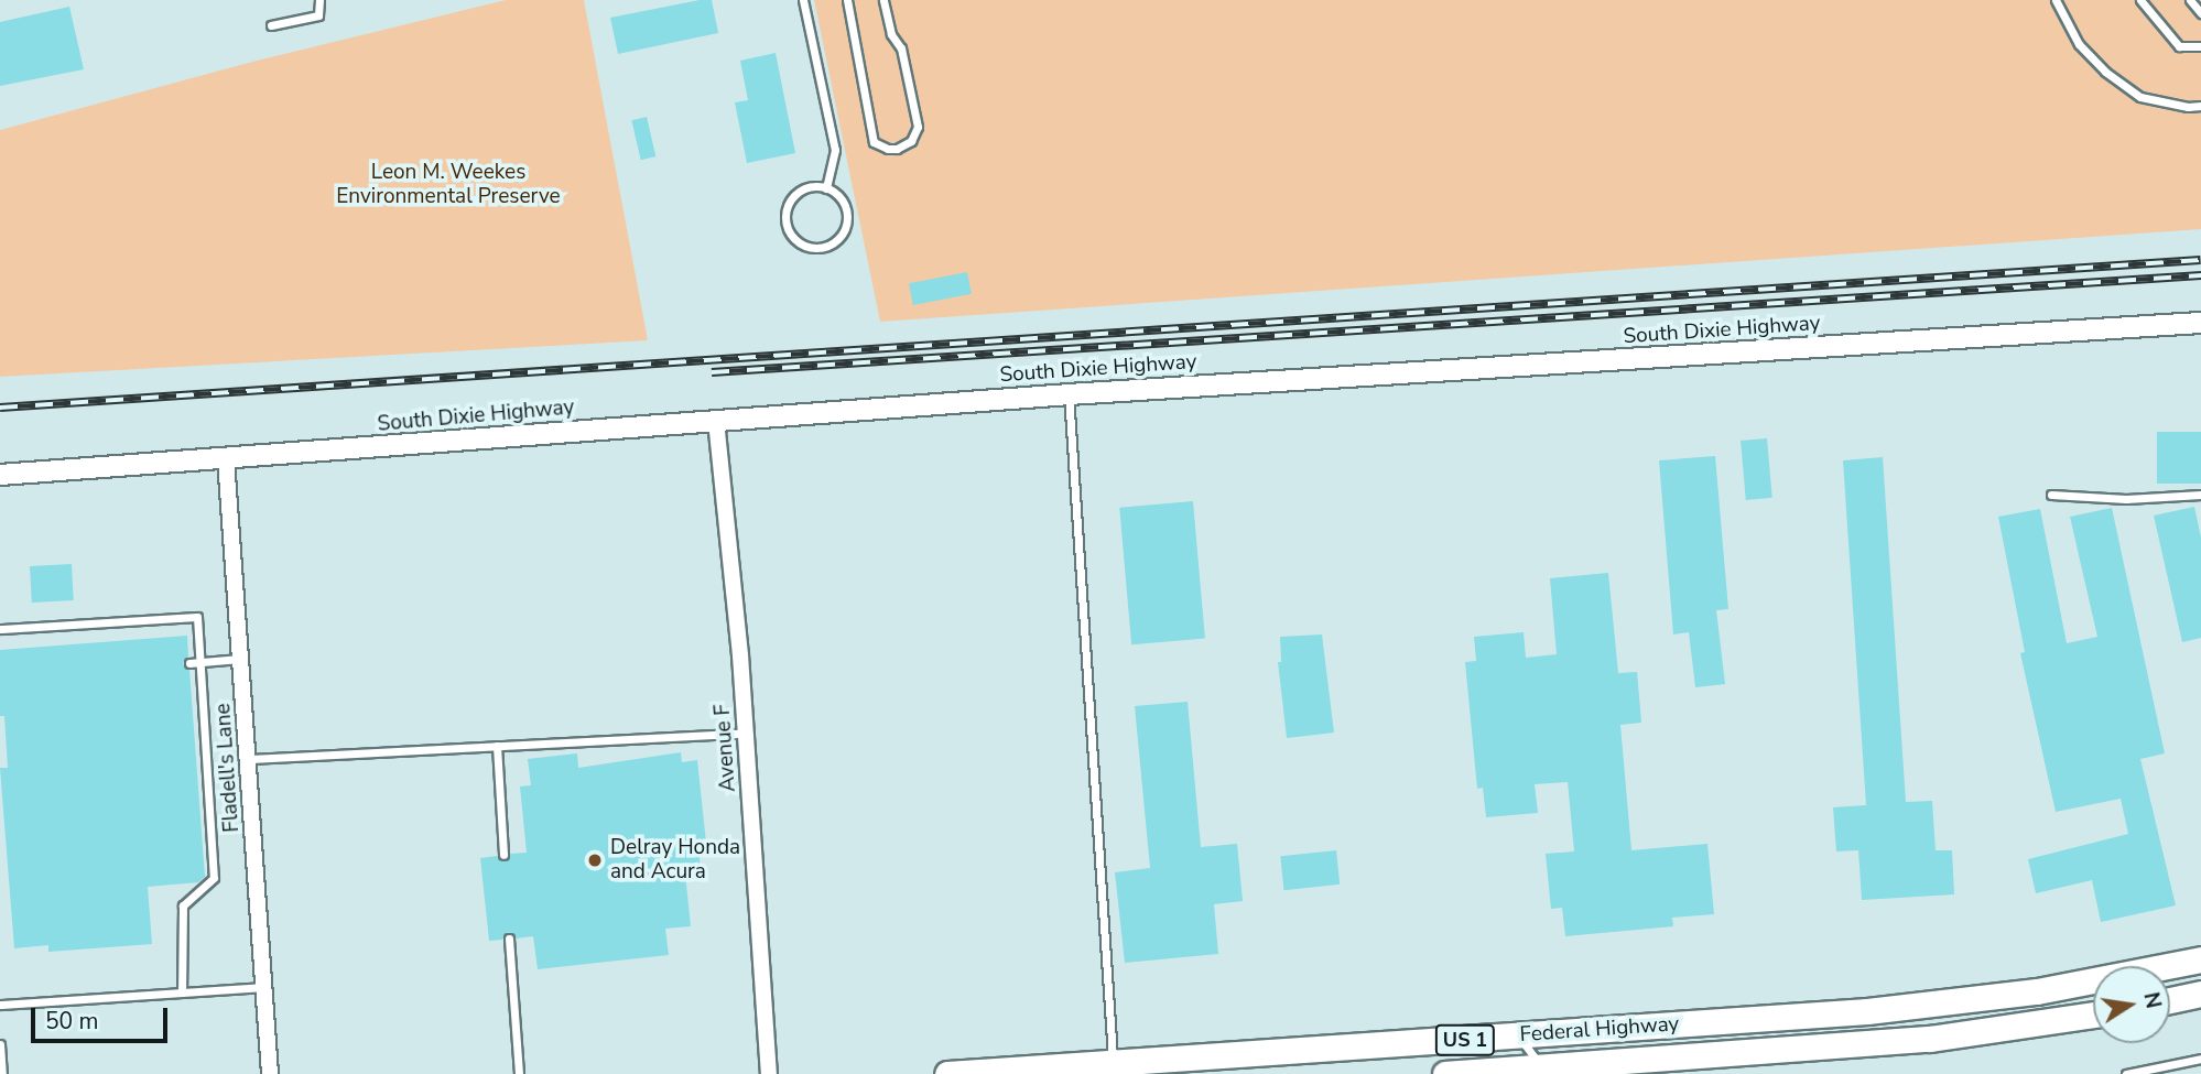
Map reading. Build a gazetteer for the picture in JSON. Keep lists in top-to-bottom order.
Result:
{
  "streets": {
    "main road": ["Federal Highway", "US 1"],
    "street": ["South Dixie Highway", "Avenue F", "Fladell's Lane"]
  },
  "crossings": [
    ["South Dixie Highway", "Avenue F"],
    ["South Dixie Highway", "Fladell's Lane"]
  ],
  "parks": ["Leon M. Weekes Environmental Preserve"],
  "places": ["Delray Honda and Acura"],
  "scale_bar": "50 m",
  "north": "right"
}
